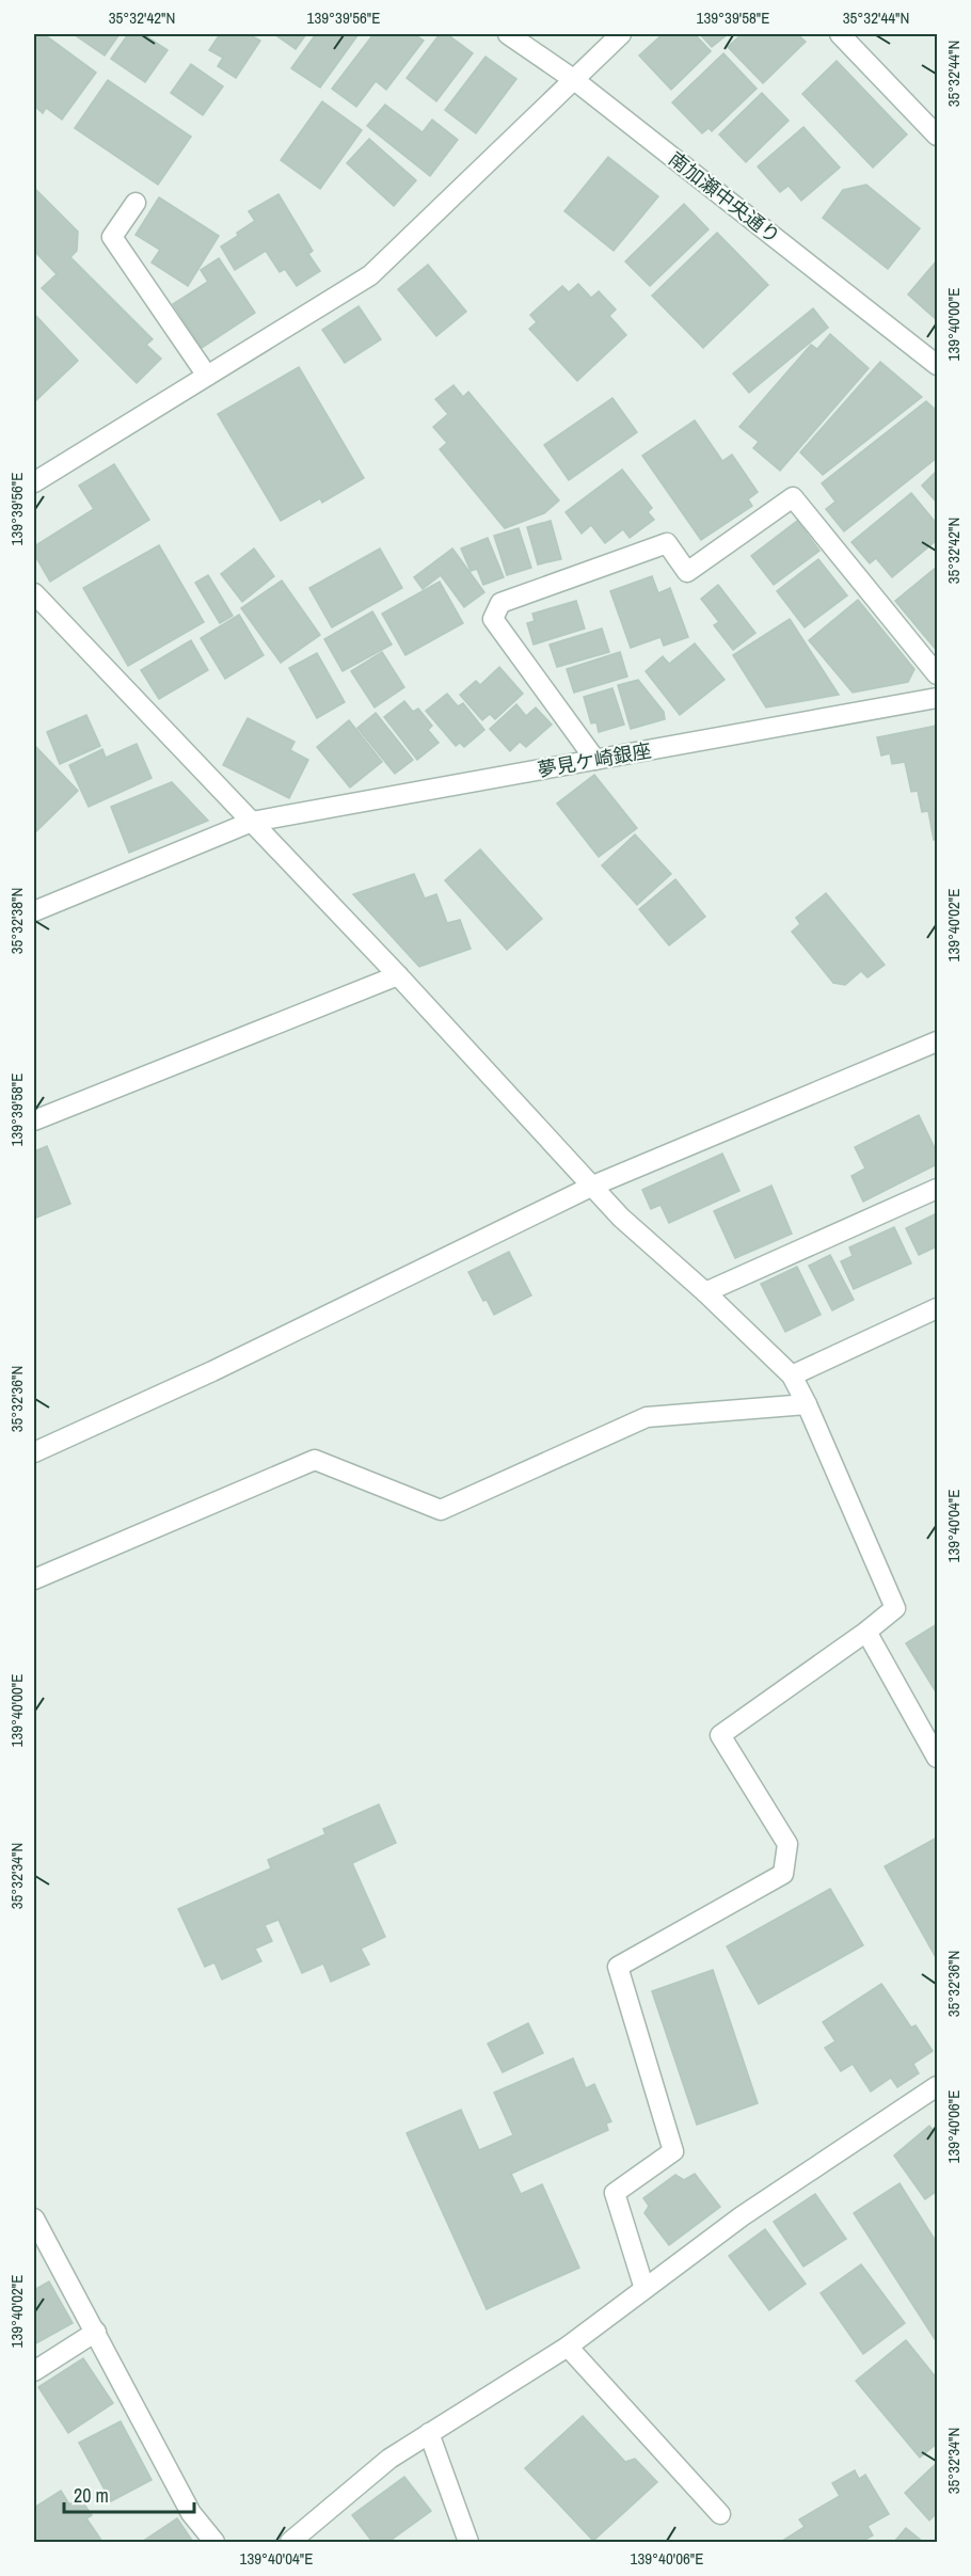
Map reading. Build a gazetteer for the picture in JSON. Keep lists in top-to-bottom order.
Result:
{
  "streets": {
    "street": ["南加瀬中央通り", "夢見ケ崎銀座"]
  },
  "scale_bar": "20 m",
  "coordinates": [
    "35°32'42\"N",
    "139°39'56\"E",
    "139°39'58\"E",
    "35°32'44\"N",
    "139°40'00\"E",
    "35°32'38\"N",
    "139°40'02\"E",
    "35°32'36\"N",
    "139°40'04\"E",
    "35°32'34\"N",
    "139°40'06\"E"
  ]
}
